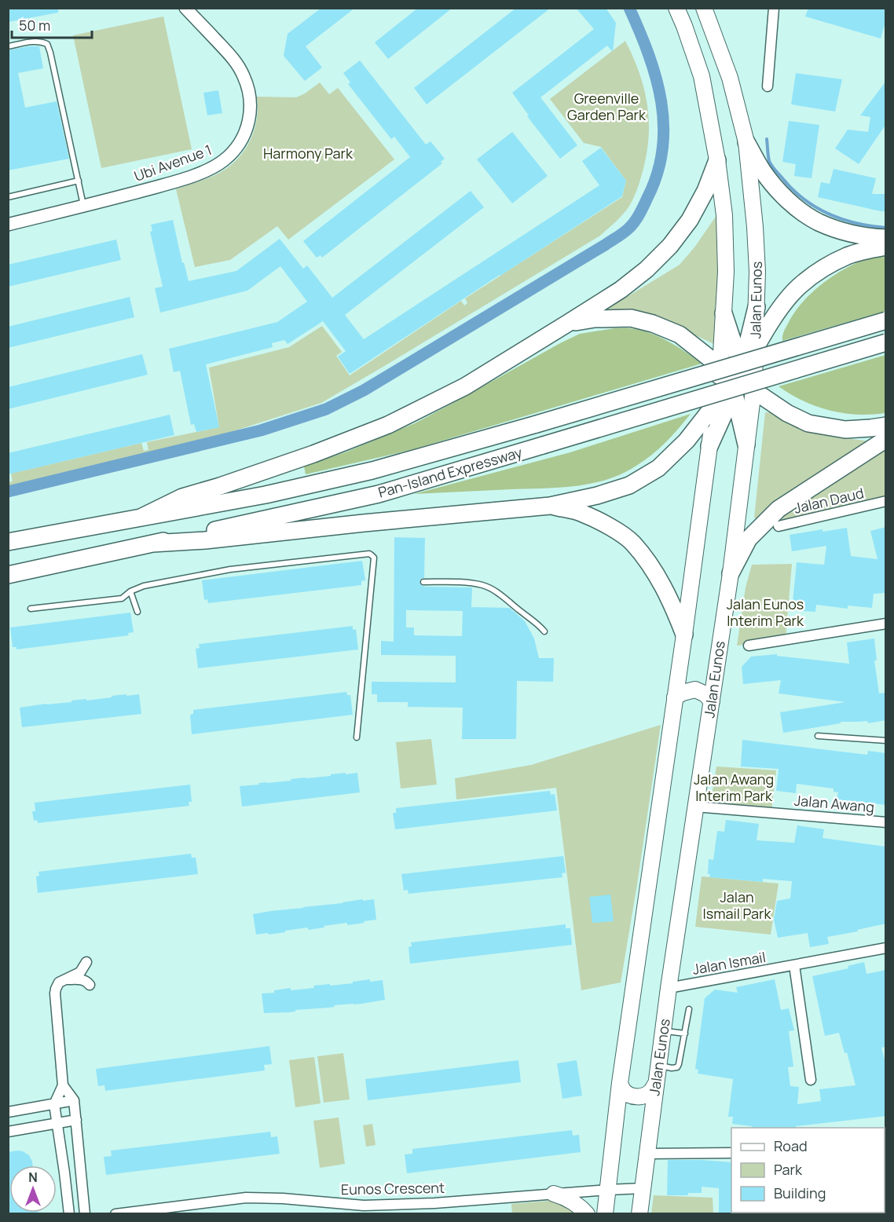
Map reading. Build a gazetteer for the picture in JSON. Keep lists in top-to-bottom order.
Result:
{
  "streets": {
    "highway": ["Jalan Eunos", "Pan-Island Expressway"],
    "street": [
      "Ubi Avenue 1",
      "Jalan Daud",
      "Jalan Awang",
      "Jalan Ismail",
      "Eunos Crescent"
    ]
  },
  "crossings": [
    ["Jalan Eunos", "Jalan Awang"],
    ["Jalan Eunos", "Jalan Ismail"],
    ["Jalan Eunos", "Eunos Crescent"]
  ],
  "parks": [
    "Greenville Garden Park",
    "Harmony Park",
    "Jalan Eunos Interim Park",
    "Jalan Awang Interim Park",
    "Jalan Ismail Park"
  ],
  "legend": ["Road", "Park", "Building"],
  "scale_bar": "50 m",
  "north": "top"
}
